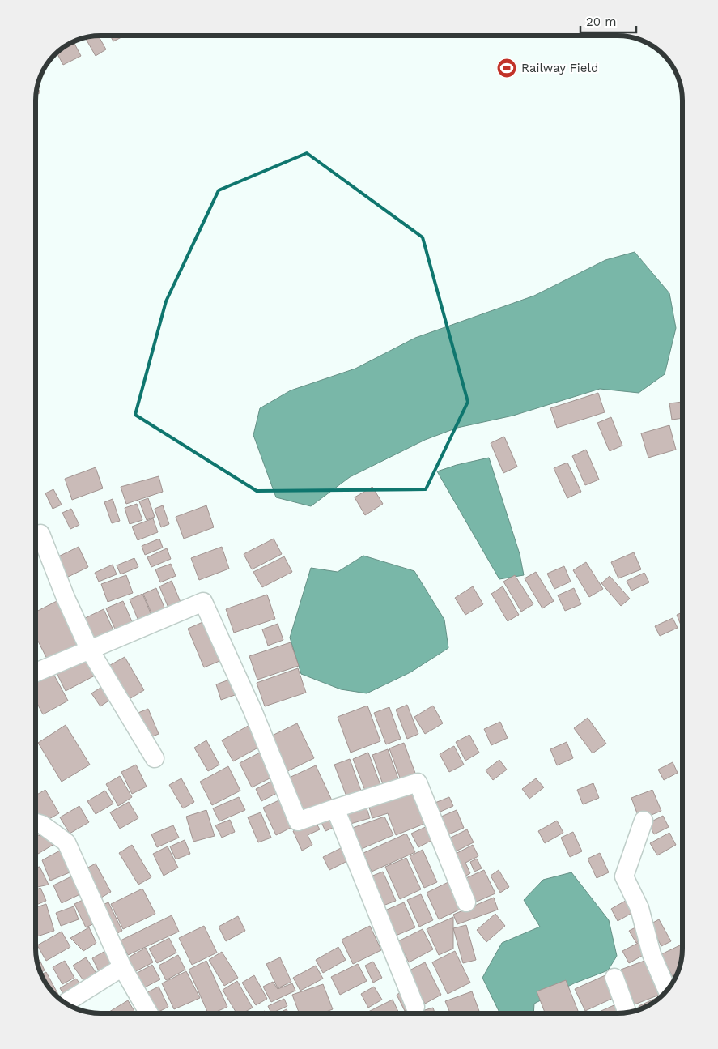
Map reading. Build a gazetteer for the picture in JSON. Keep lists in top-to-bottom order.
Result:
{
  "places": {
    "sports": ["Railway Field"]
  },
  "scale_bar": "20 m"
}
